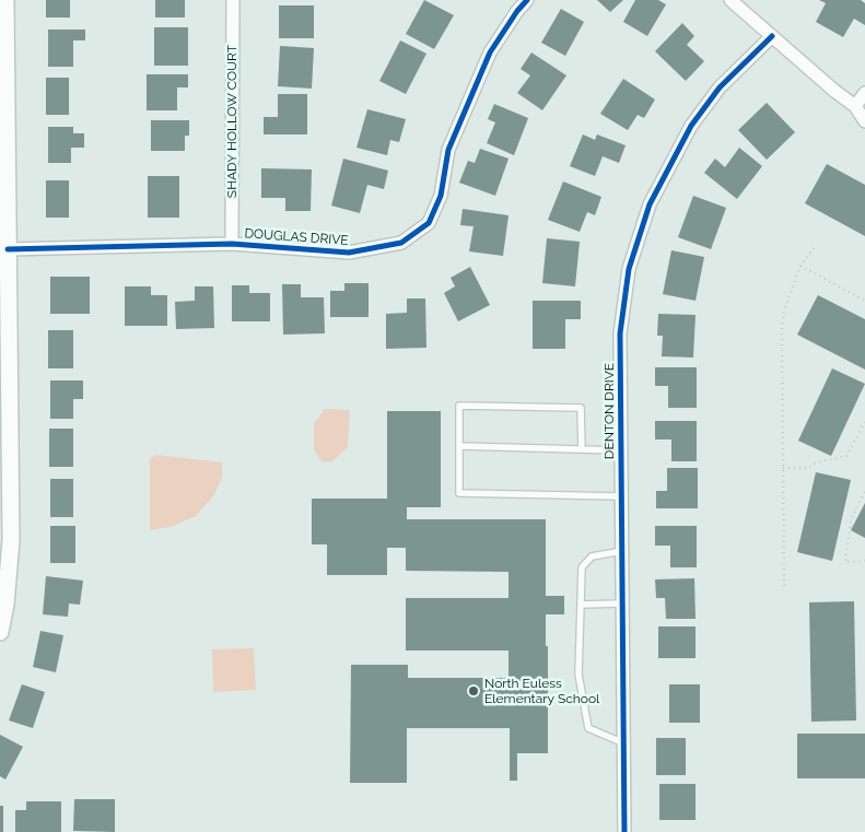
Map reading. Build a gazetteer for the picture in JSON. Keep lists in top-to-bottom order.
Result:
{
  "streets": {
    "street": ["SHADY HOLLOW COURT", "DOUGLAS DRIVE", "DENTON DRIVE"]
  },
  "crossings": [
    ["SHADY HOLLOW COURT", "DOUGLAS DRIVE"]
  ],
  "places": ["North Euless Elementary School"]
}
